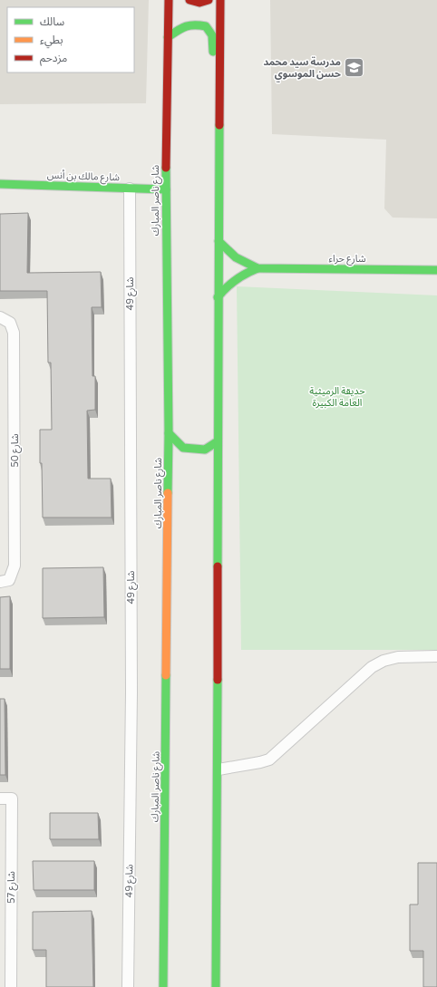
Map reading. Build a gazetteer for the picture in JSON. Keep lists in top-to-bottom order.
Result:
{
  "streets": {
    "street": [
      "شارع مالك بن أنس",
      "شارع ناصر المبارك",
      "شارع حراء",
      "شارع 49",
      "شارع 50",
      "شارع 57"
    ]
  },
  "crossings": [
    ["شارع مالك بن أنس", "شارع ناصر المبارك"],
    ["شارع مالك بن أنس", "شارع 49"]
  ],
  "parks": ["حديقة الرميثية العامة الكبيرة"],
  "places": {
    "school or university": ["مدرسة سيد محمد حسن الموسوي"]
  },
  "legend": ["سالك", "بطيء", "مزدحم"]
}
